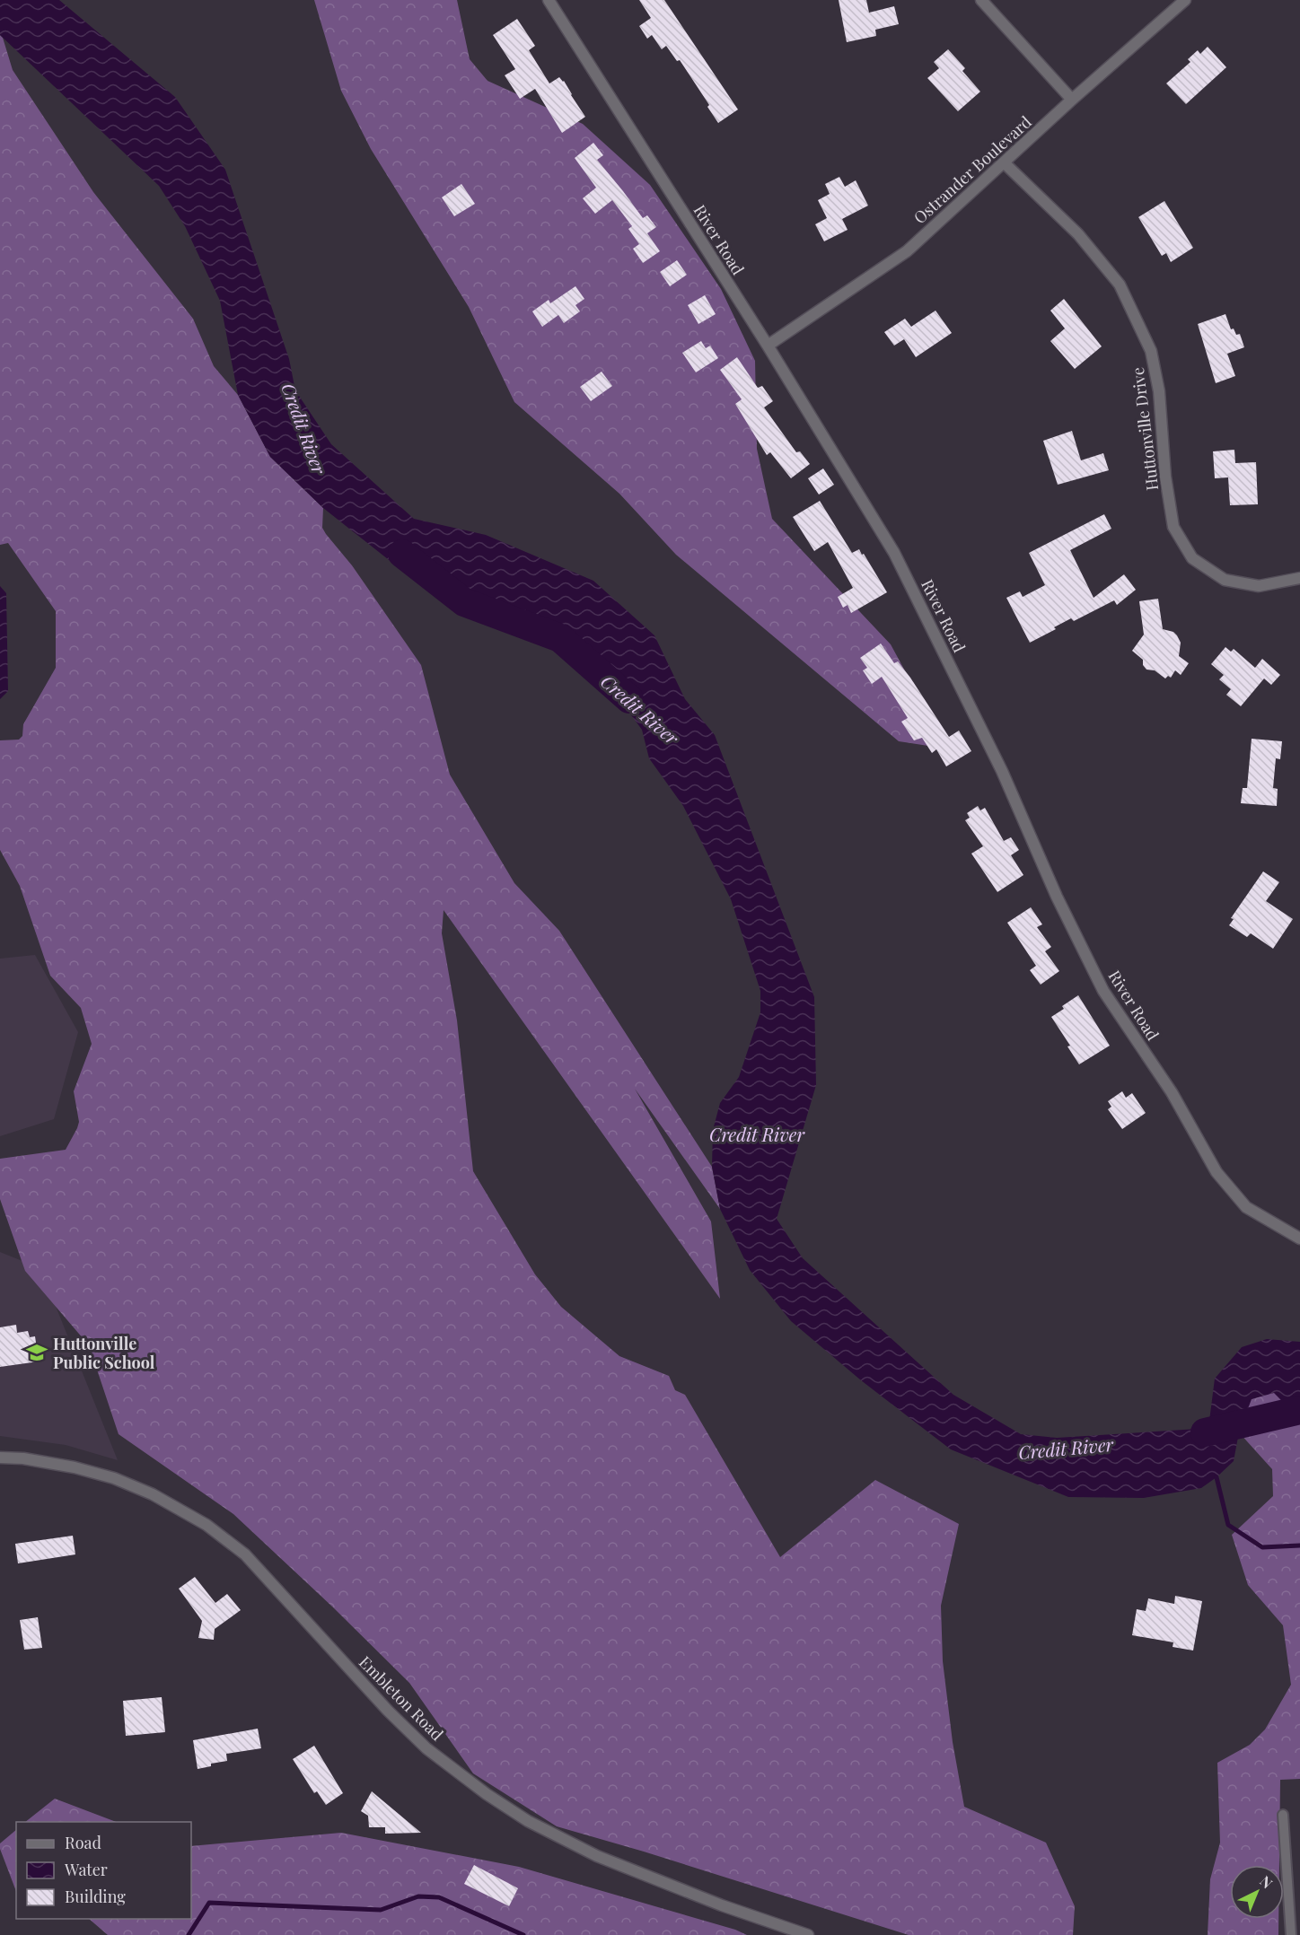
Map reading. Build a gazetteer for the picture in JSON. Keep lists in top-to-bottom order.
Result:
{
  "streets": {
    "street": [
      "Ostrander Boulevard",
      "River Road",
      "Huttonville Drive",
      "Embleton Road"
    ]
  },
  "crossings": [
    ["Ostrander Boulevard", "River Road"],
    ["Ostrander Boulevard", "Huttonville Drive"]
  ],
  "water": ["Credit River"],
  "places": {
    "school or university": ["Huttonville Public School"]
  },
  "legend": ["Road", "Water", "Building"],
  "north": "top right"
}
